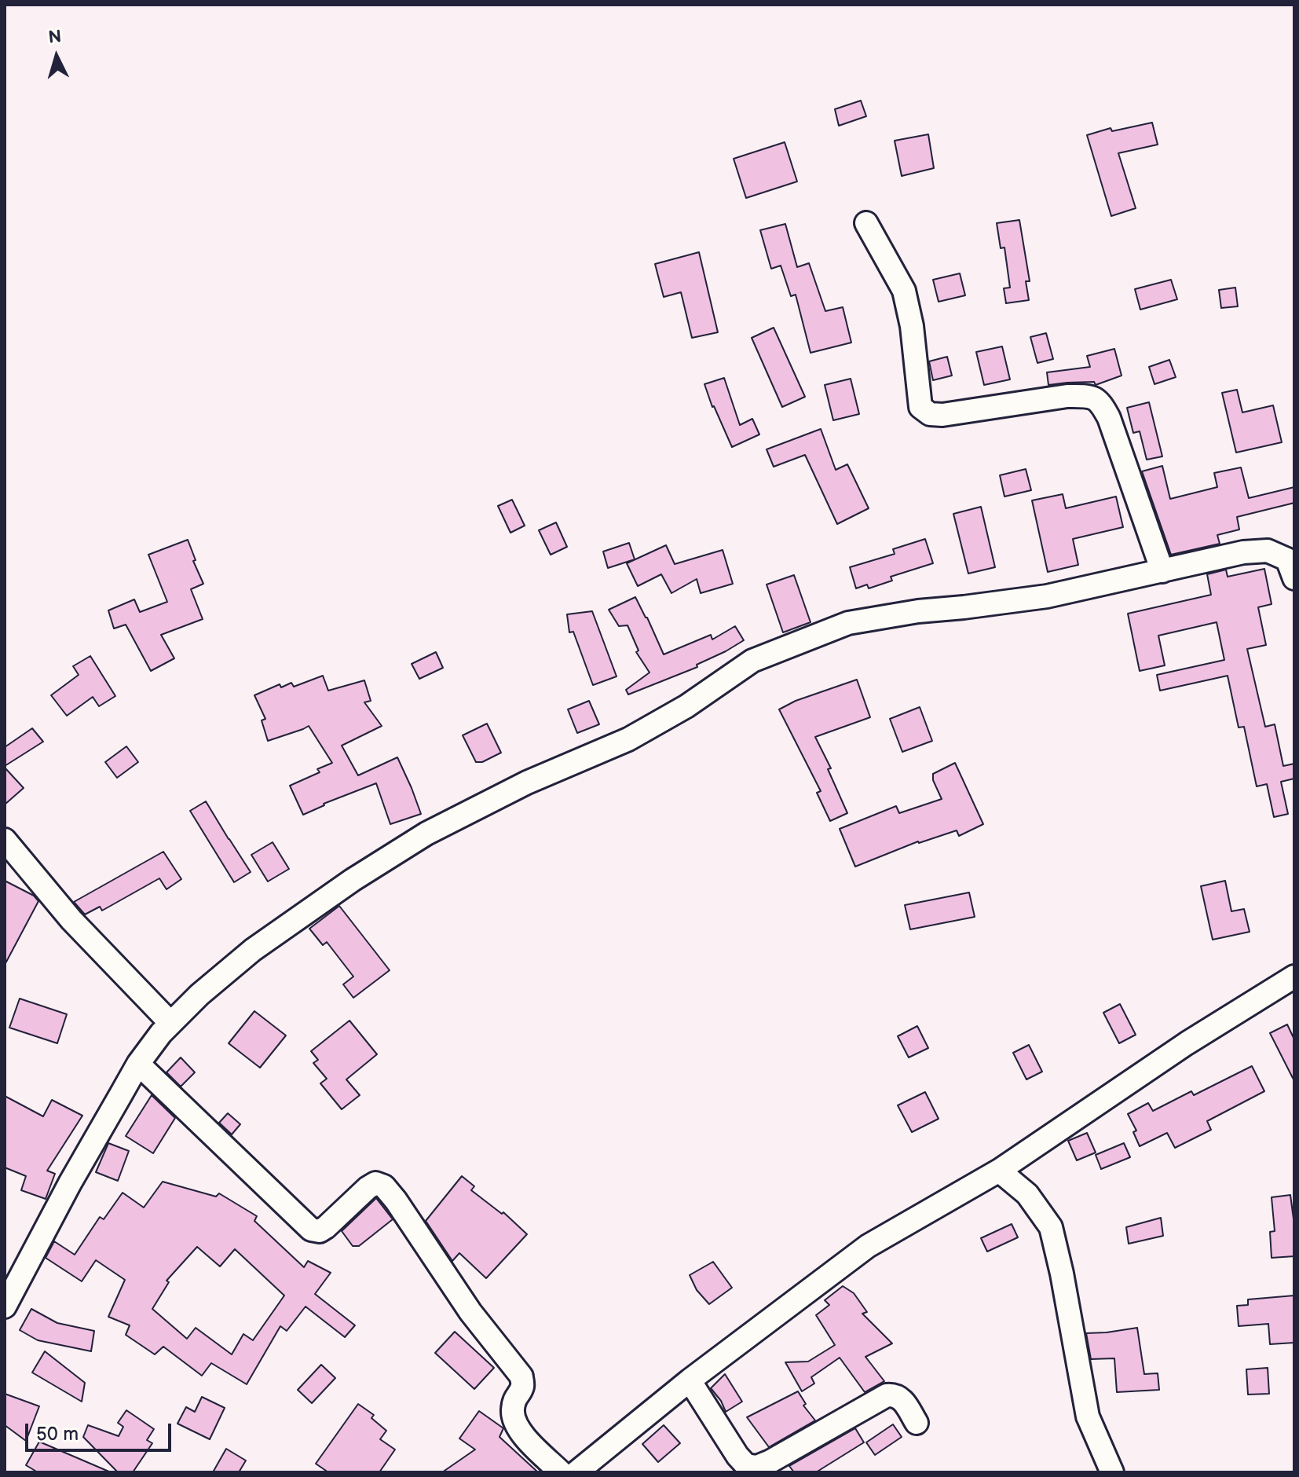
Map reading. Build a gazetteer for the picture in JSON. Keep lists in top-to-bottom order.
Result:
{
  "scale_bar": "50 m",
  "north": "top"
}
